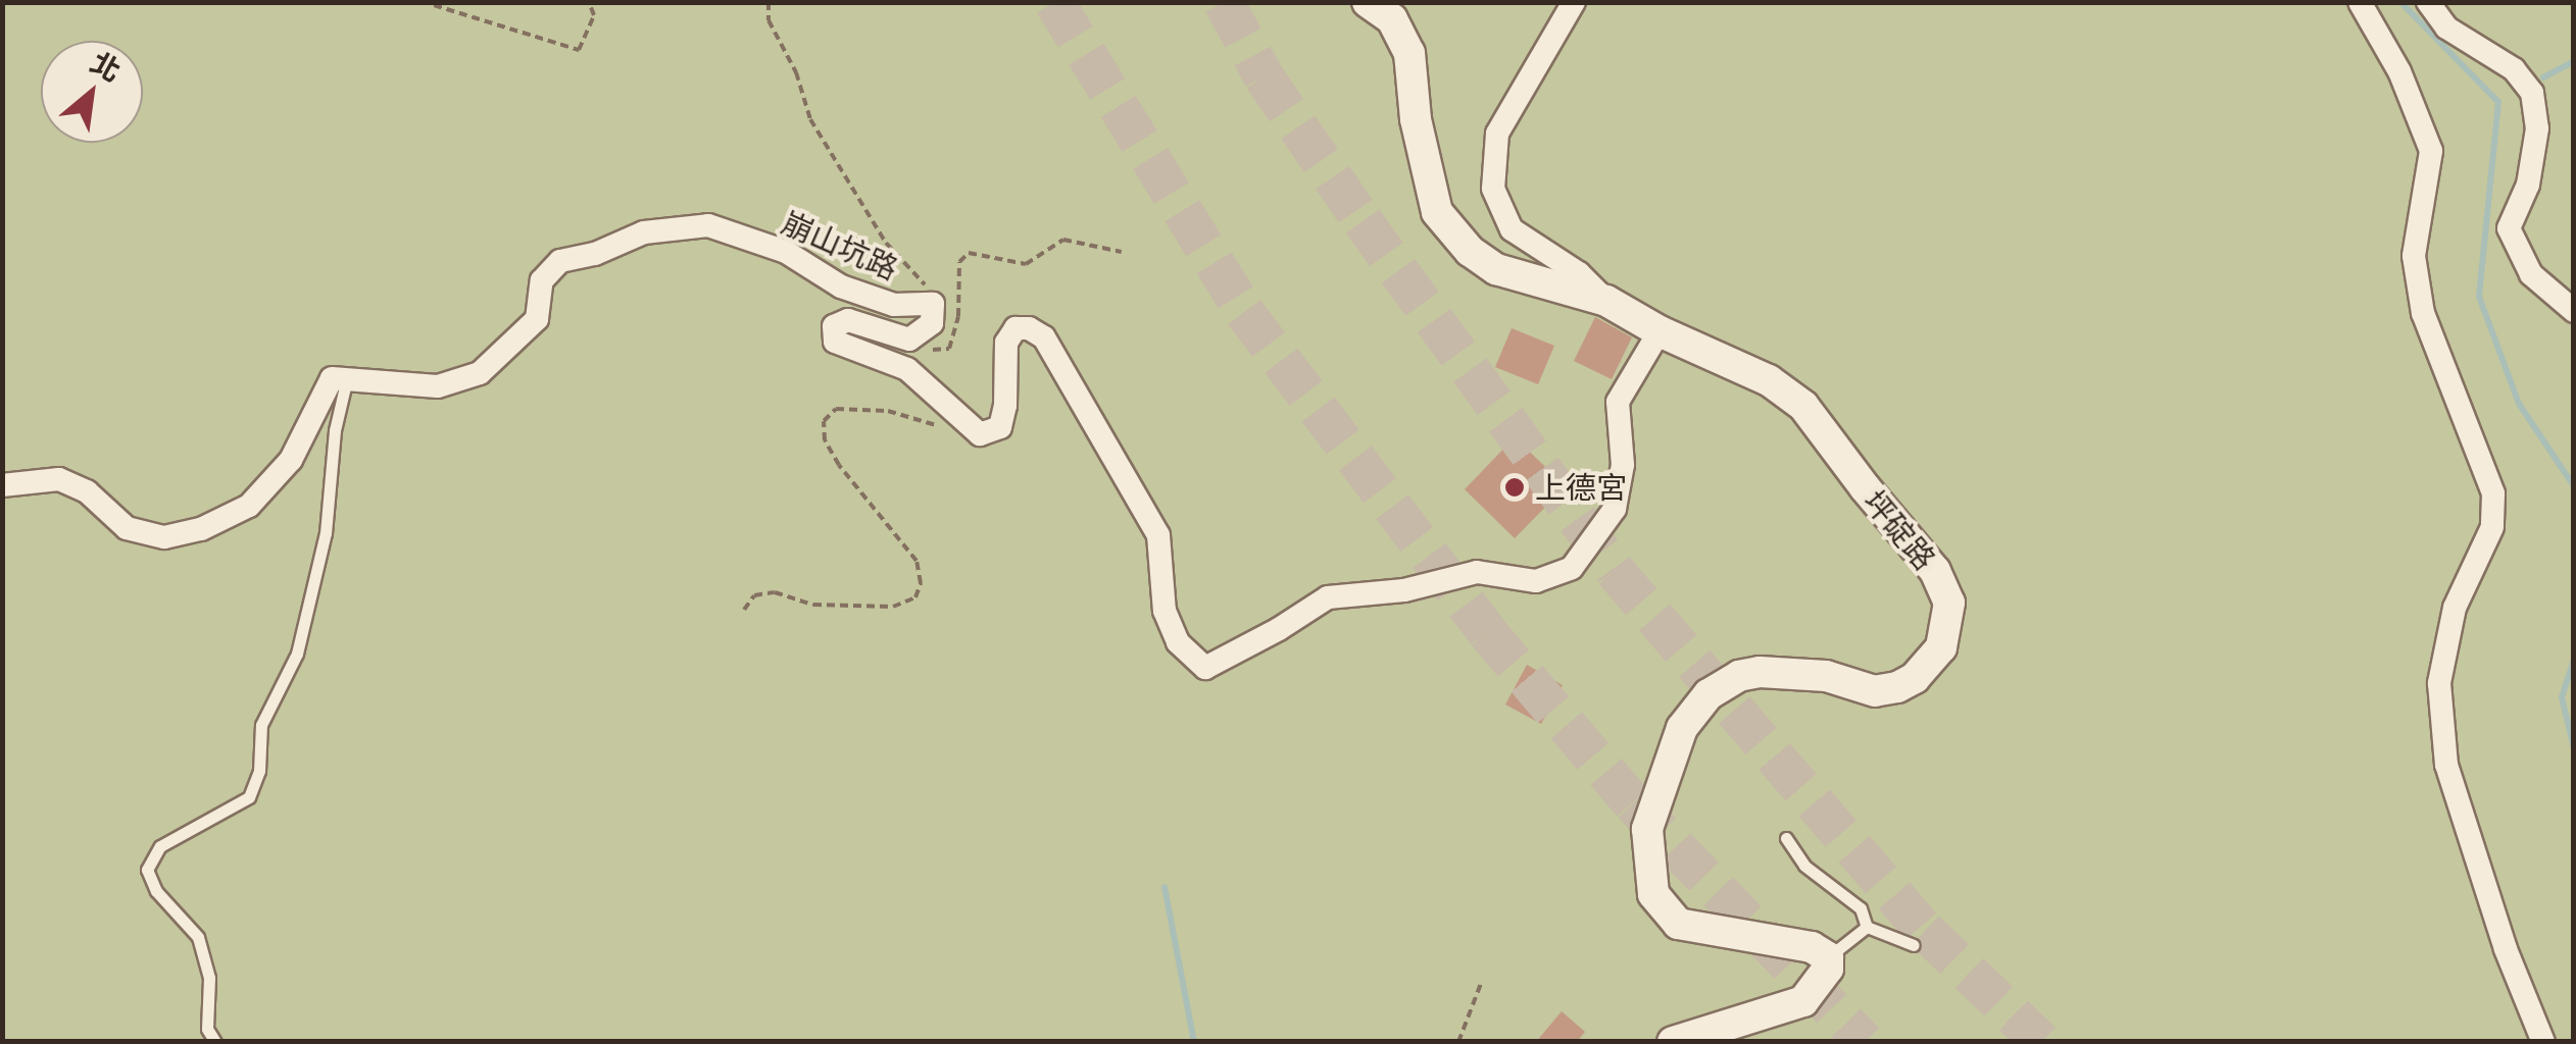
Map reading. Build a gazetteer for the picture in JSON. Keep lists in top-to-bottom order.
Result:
{
  "streets": {
    "main road": ["坪碇路"],
    "street": ["崩山坑路"]
  },
  "crossings": [
    ["崩山坑路", "坪碇路"]
  ],
  "places": ["上德宮"],
  "north": "top right"
}
